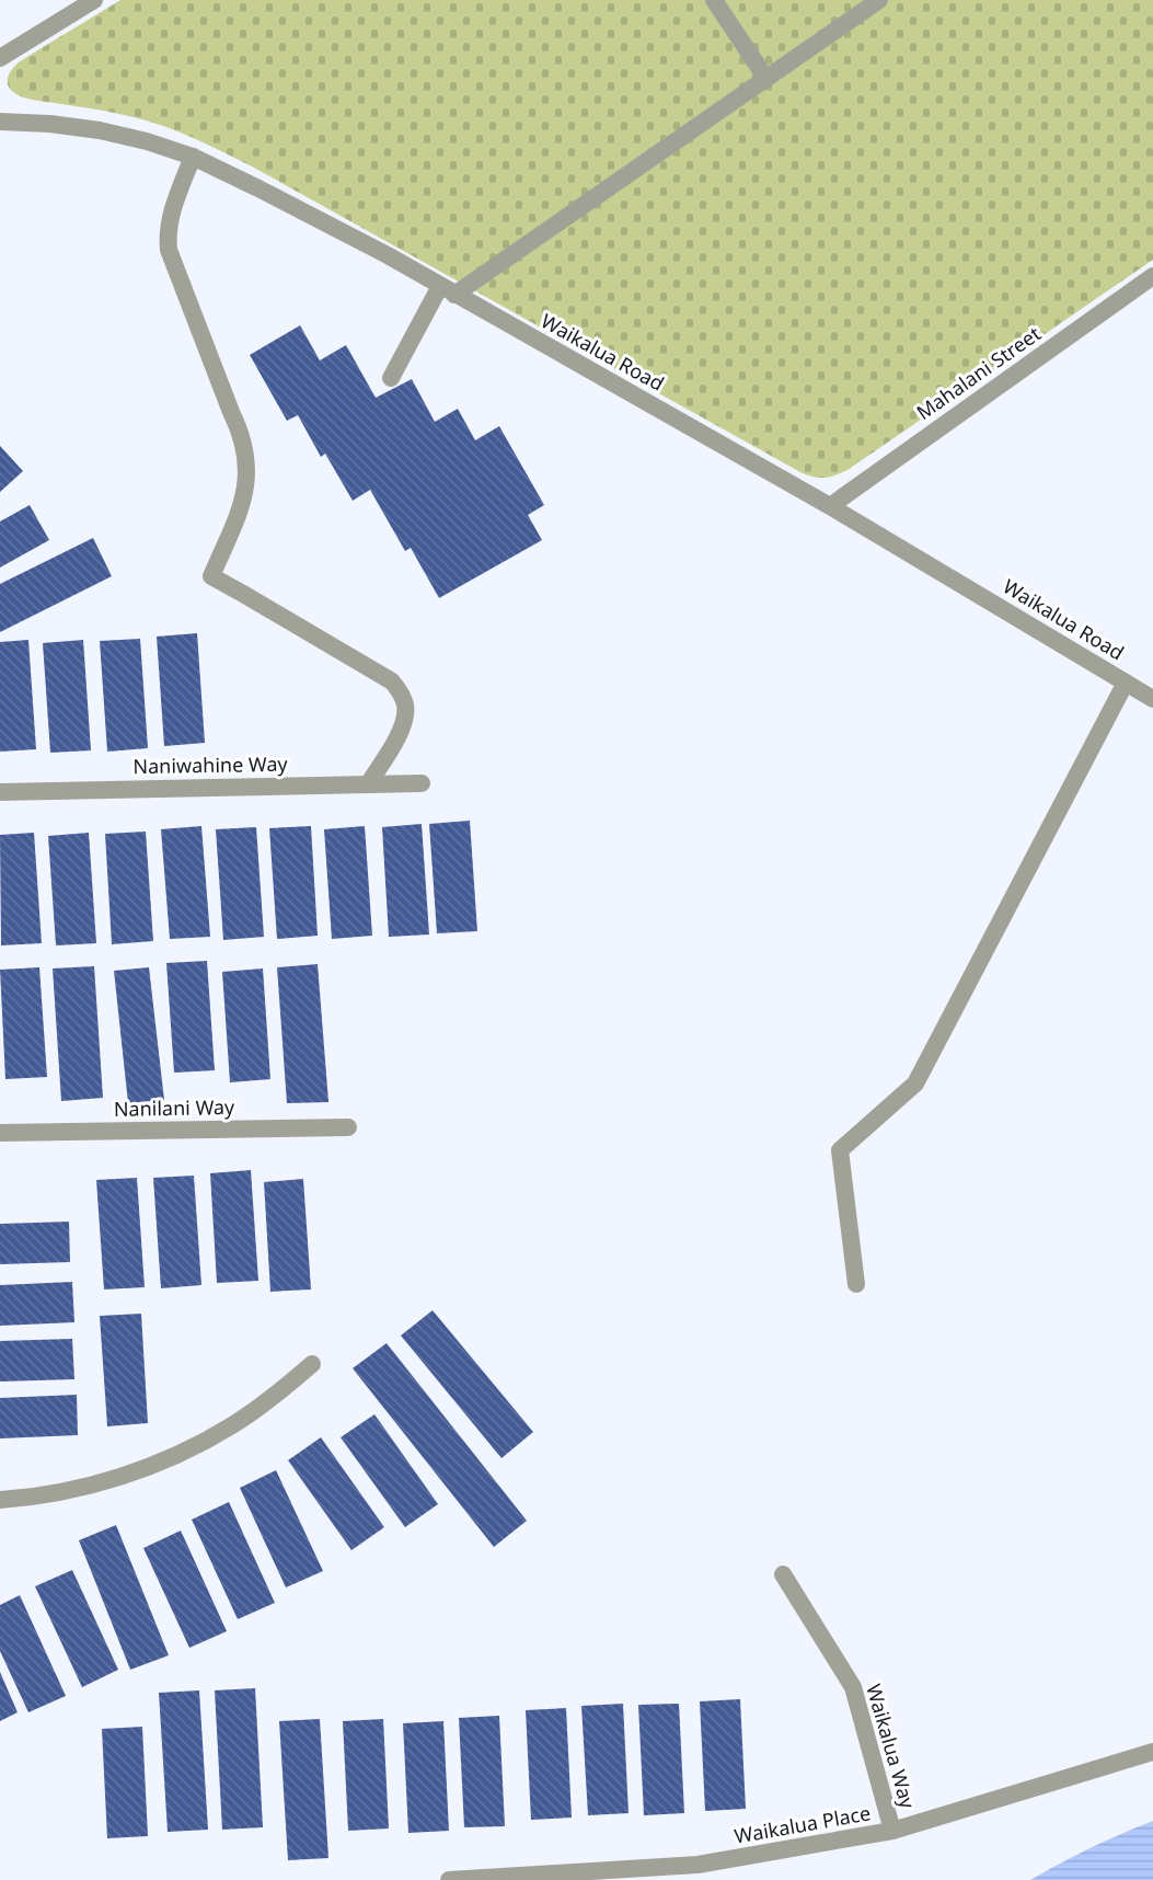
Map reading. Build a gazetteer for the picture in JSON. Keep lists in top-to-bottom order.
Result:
{
  "streets": {
    "street": [
      "Waikalua Road",
      "Mahalani Street",
      "Naniwahine Way",
      "Nanilani Way",
      "Waikalua Way",
      "Waikalua Place"
    ]
  },
  "crossings": [
    ["Waikalua Road", "Mahalani Street"],
    ["Waikalua Way", "Waikalua Place"]
  ]
}
